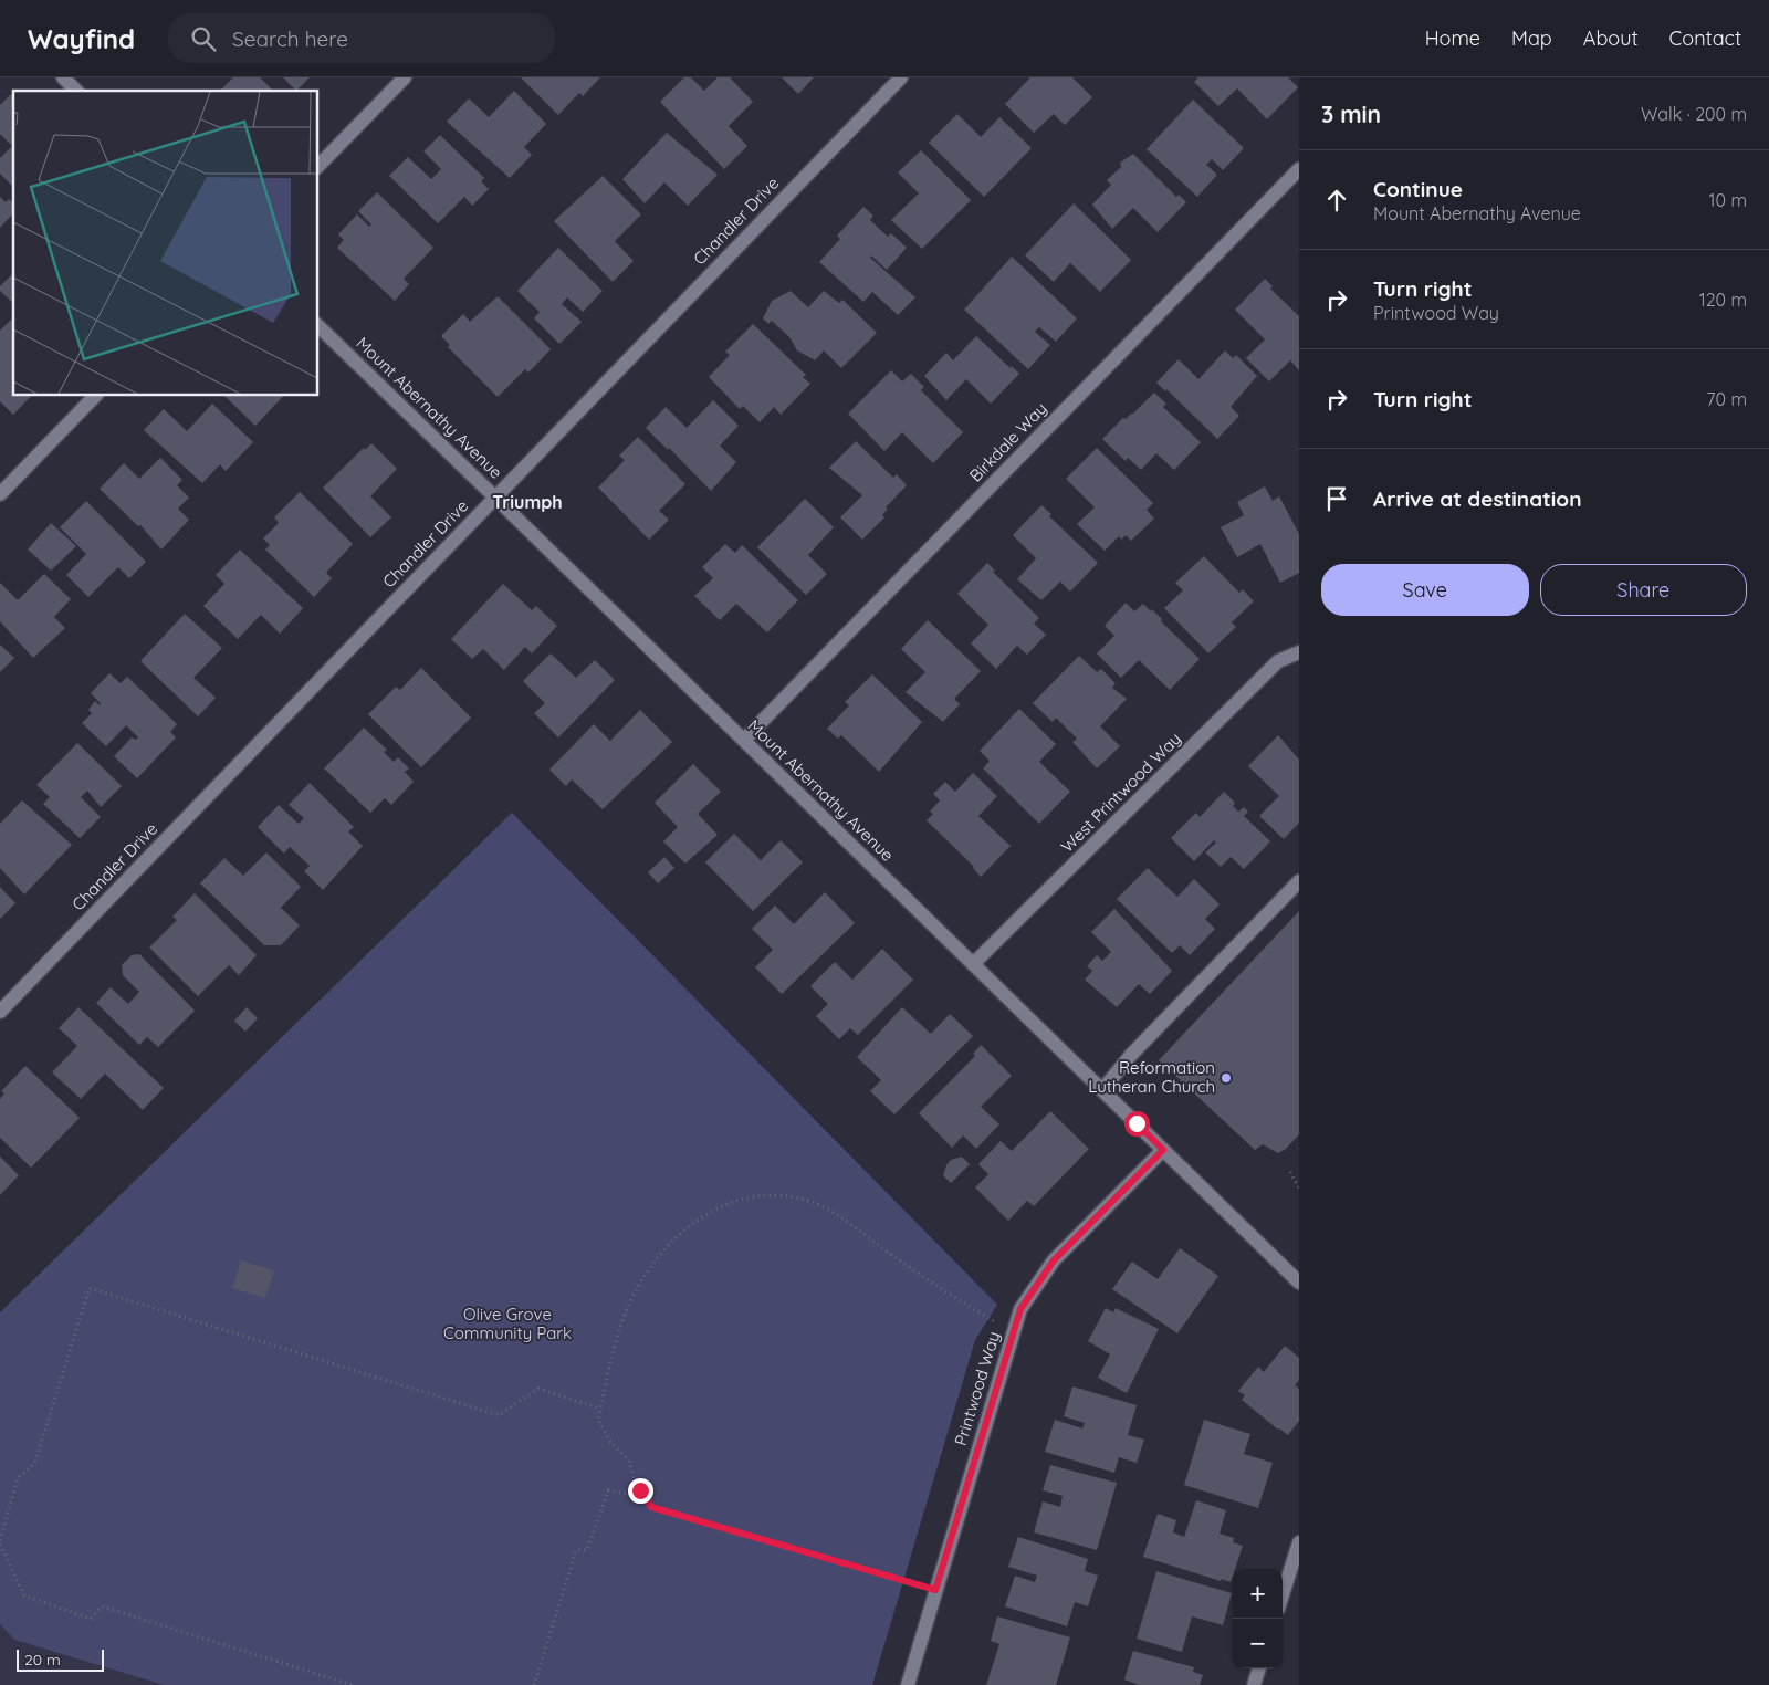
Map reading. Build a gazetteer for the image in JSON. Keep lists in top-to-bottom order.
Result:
{
  "streets": {
    "street": [
      "Chandler Drive",
      "Mount Abernathy Avenue",
      "Birkdale Way",
      "West Printwood Way",
      "Printwood Way"
    ]
  },
  "crossings": [
    ["Chandler Drive", "Mount Abernathy Avenue"],
    ["Mount Abernathy Avenue", "Birkdale Way"],
    ["Mount Abernathy Avenue", "West Printwood Way"],
    ["Mount Abernathy Avenue", "Printwood Way"]
  ],
  "districts": ["Triumph"],
  "parks": ["Olive Grove Community Park"],
  "places": ["Reformation Lutheran Church"],
  "scale_bar": "20 m",
  "page": {
    "header": "Wayfind",
    "search": "Search here",
    "nav": [
      "Home",
      "Map",
      "About",
      "Contact"
    ],
    "heading": ["3 min", "Walk · 200 m"],
    "list": [
      ["Continue", "Mount Abernathy Avenue", "10 m"],
      ["Turn right", "Printwood Way", "120 m"],
      ["Turn right", "70 m"],
      "Arrive at destination"
    ],
    "buttons": ["Save", "Share"],
    "map_buttons": ["+", "−"],
    "scale": "20 m"
  }
}
